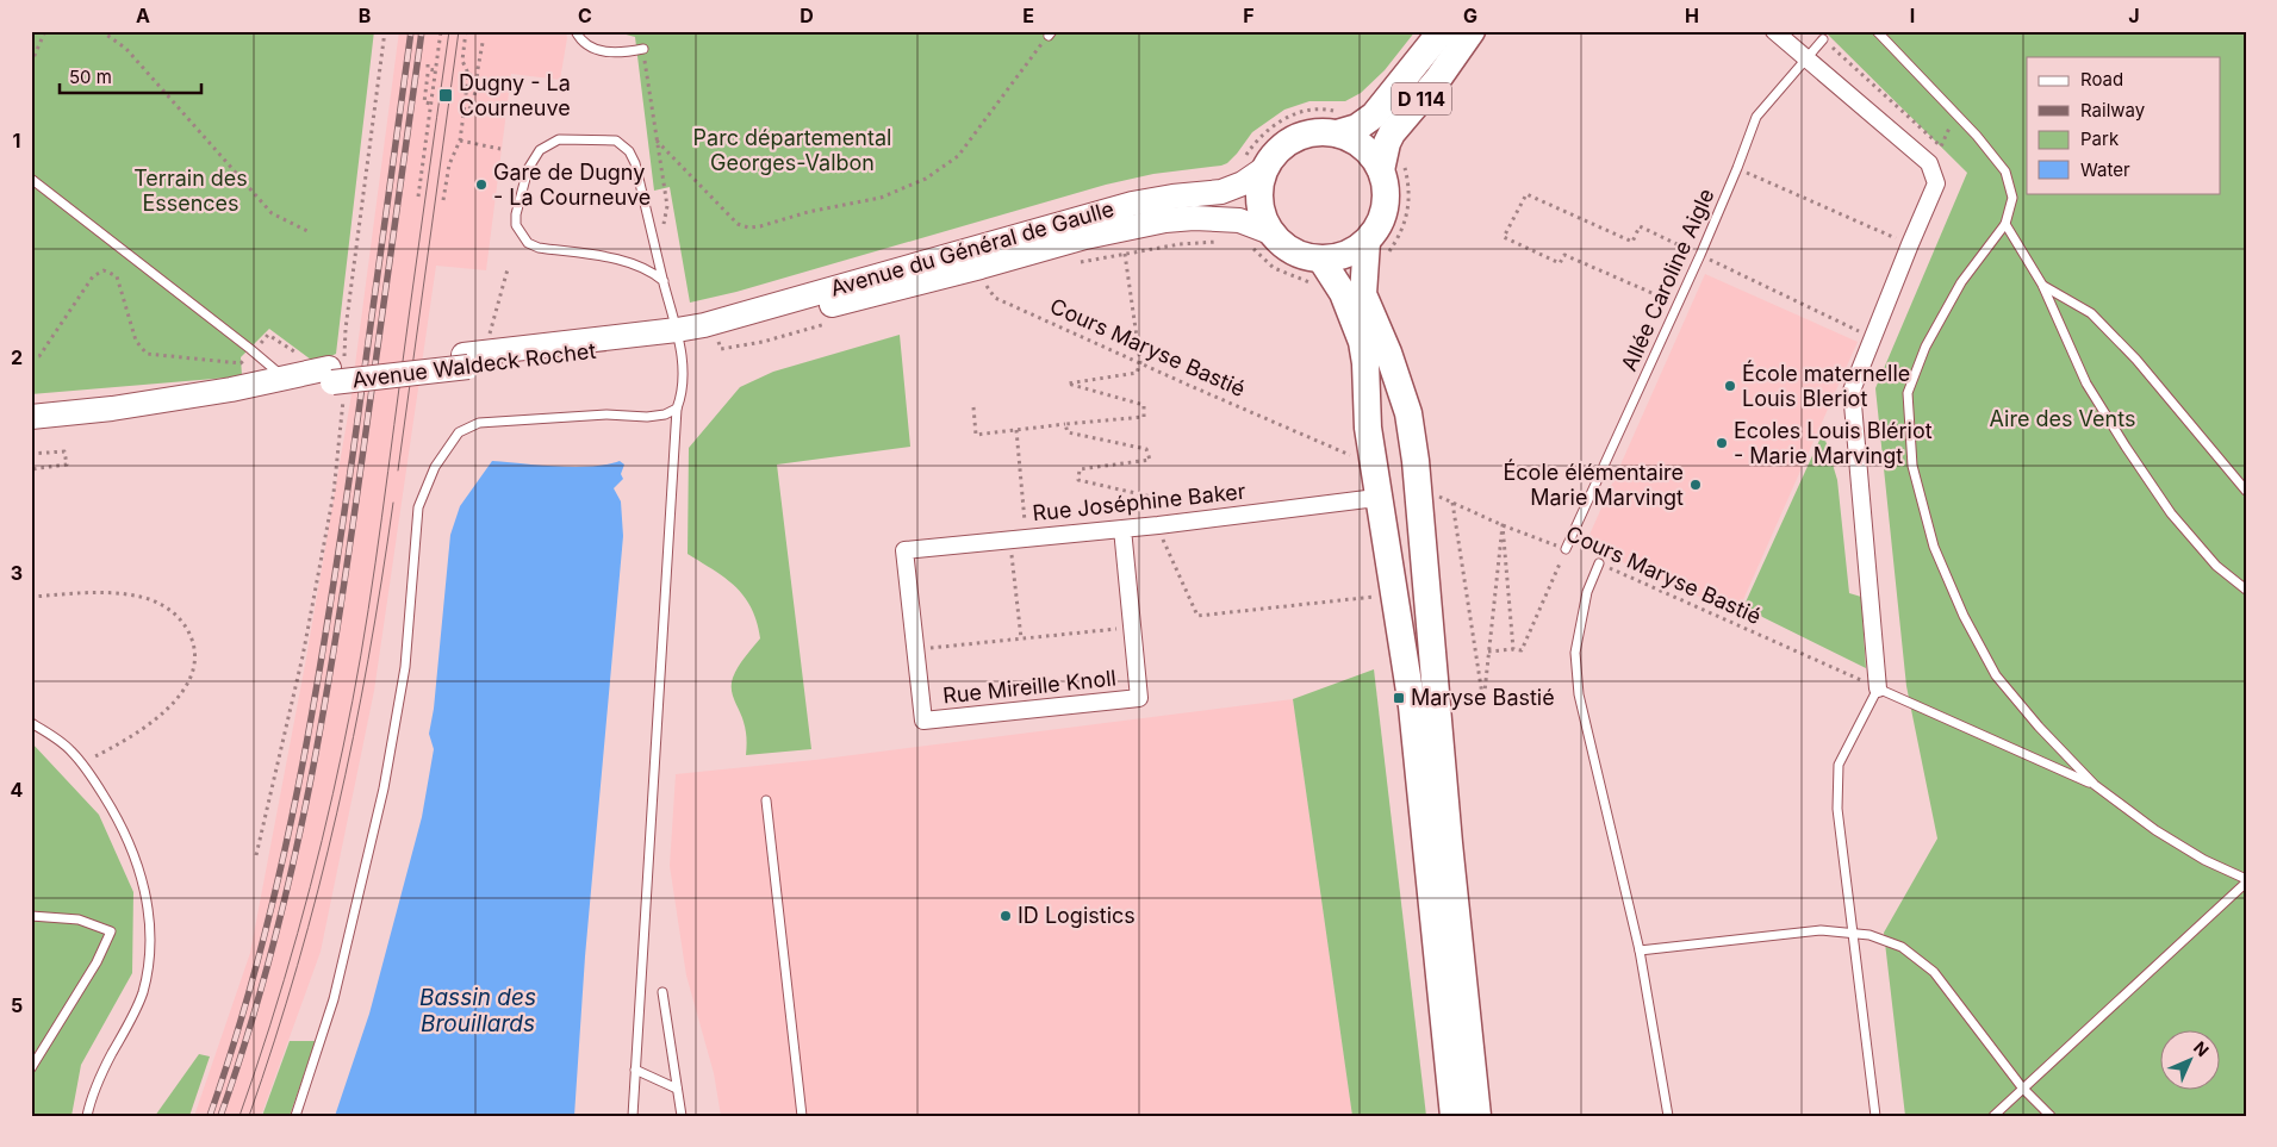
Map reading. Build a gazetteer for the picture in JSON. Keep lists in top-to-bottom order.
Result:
{
  "streets": {
    "main road": ["D 114", "Avenue du Général de Gaulle", "Avenue Waldeck Rochet"],
    "street": ["Rue Joséphine Baker", "Rue Mireille Knoll"],
    "lane": ["Allée Caroline Aigle"],
    "path": ["Cours Maryse Bastié"]
  },
  "crossings": [
    ["Avenue du Général de Gaulle", "Cours Maryse Bastié"],
    ["Avenue du Général de Gaulle", "Avenue Waldeck Rochet"],
    ["Allée Caroline Aigle", "Cours Maryse Bastié"],
    ["Rue Joséphine Baker", "Rue Mireille Knoll"]
  ],
  "water": ["Bassin des Brouillards"],
  "parks": ["Parc départemental Georges-Valbon", "Terrain des Essences", "Aire des Vents"],
  "places": {
    "transit": ["Dugny - La Courneuve", "Maryse Bastié"],
    "other": [
      "Gare de Dugny - La Courneuve",
      "École maternelle Louis Bleriot",
      "Ecoles Louis Blériot - Marie Marvingt",
      "École élémentaire Marie Marvingt",
      "ID Logistics"
    ]
  },
  "legend": [
    "Road",
    "Railway",
    "Park",
    "Water"
  ],
  "scale_bar": "50 m",
  "north": "top right",
  "grid": {
    "columns": [
      "A",
      "B",
      "C",
      "D",
      "E",
      "F",
      "G",
      "H",
      "I",
      "J"
    ],
    "rows": [
      "1",
      "2",
      "3",
      "4",
      "5"
    ]
  }
}
